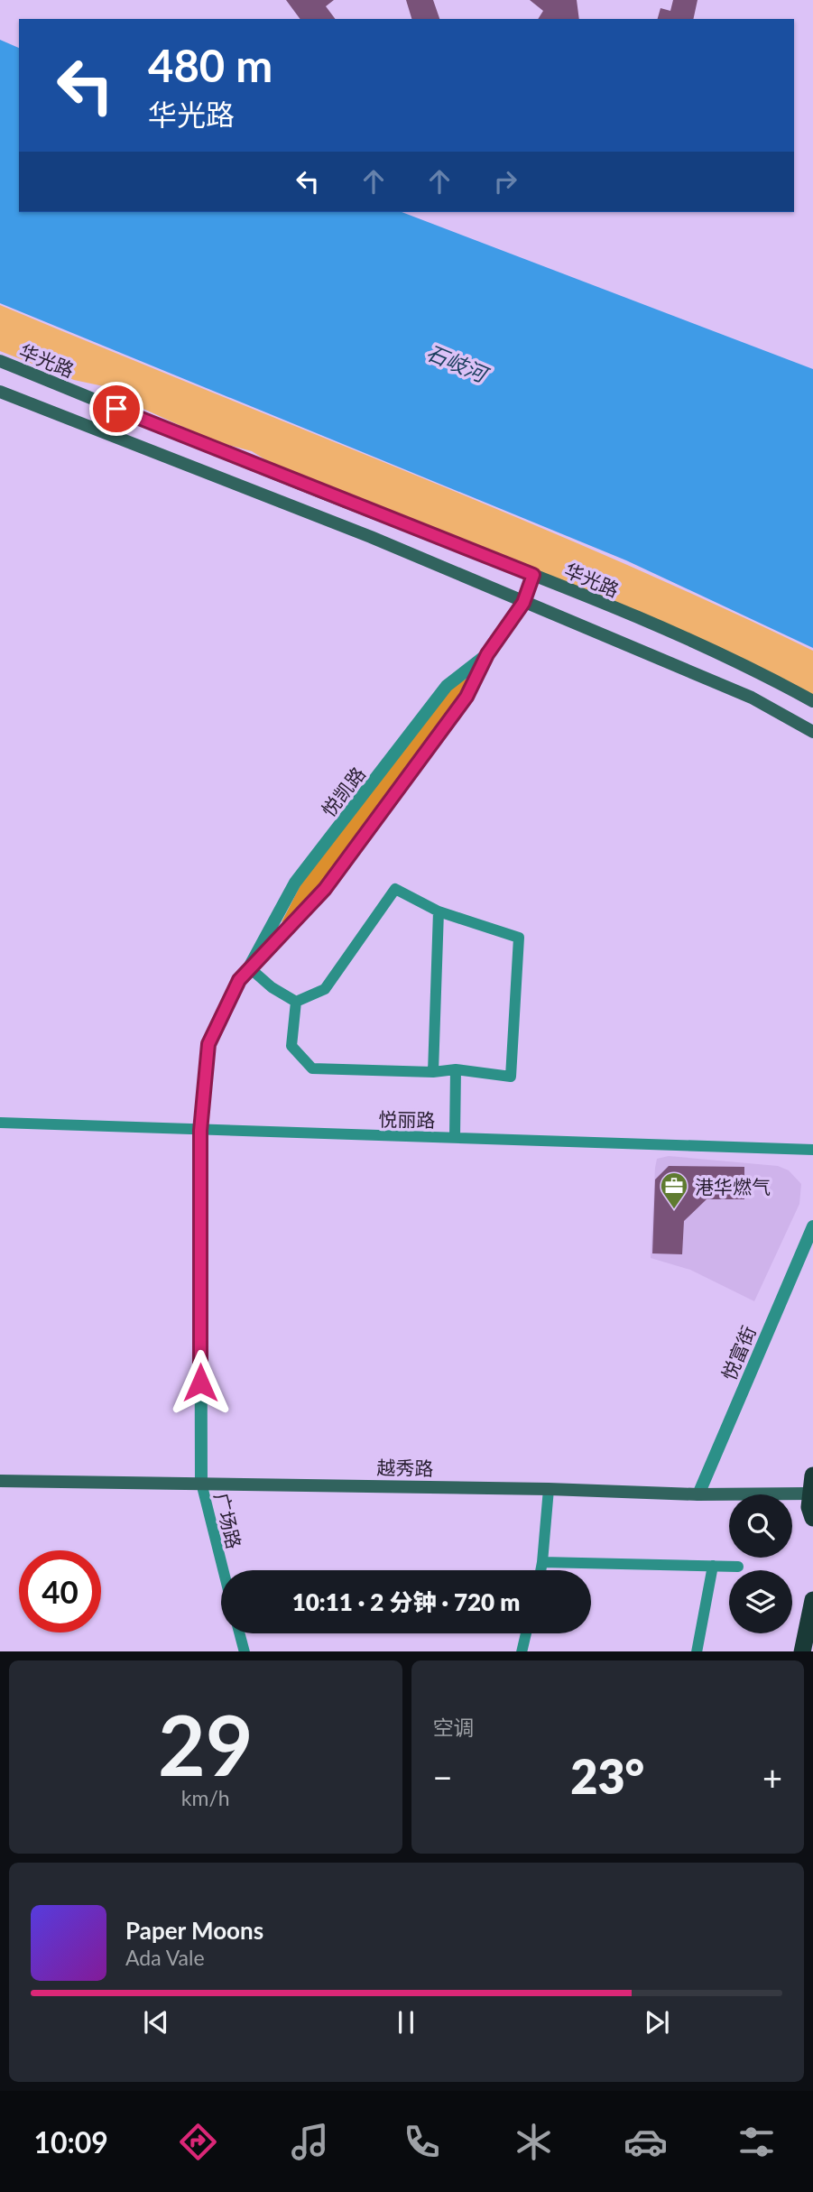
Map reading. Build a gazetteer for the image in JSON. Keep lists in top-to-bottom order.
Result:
{
  "streets": {
    "main road": ["华光路", "越秀路"],
    "street": [
      "悦凯路",
      "悦丽路",
      "悦富街",
      "广场路"
    ]
  },
  "crossings": [
    ["华光路", "悦凯路"],
    ["悦凯路", "悦丽路"],
    ["悦凯路", "越秀路"],
    ["悦凯路", "广场路"],
    ["悦富街", "越秀路"],
    ["越秀路", "广场路"]
  ],
  "water": ["石岐河"],
  "places": {
    "office": ["港华燃气"]
  },
  "page": {
    "turn": ["480 m", "华光路"],
    "limit": "40",
    "trip": "10:11 · 2 分钟 · 720 m",
    "tile": [
      ["29", "km/h"],
      "空调"
    ],
    "heat": ["−", "23°", "+"],
    "song": ["Paper Moons", "Ada Vale"],
    "tabs": "10:09"
  }
}
